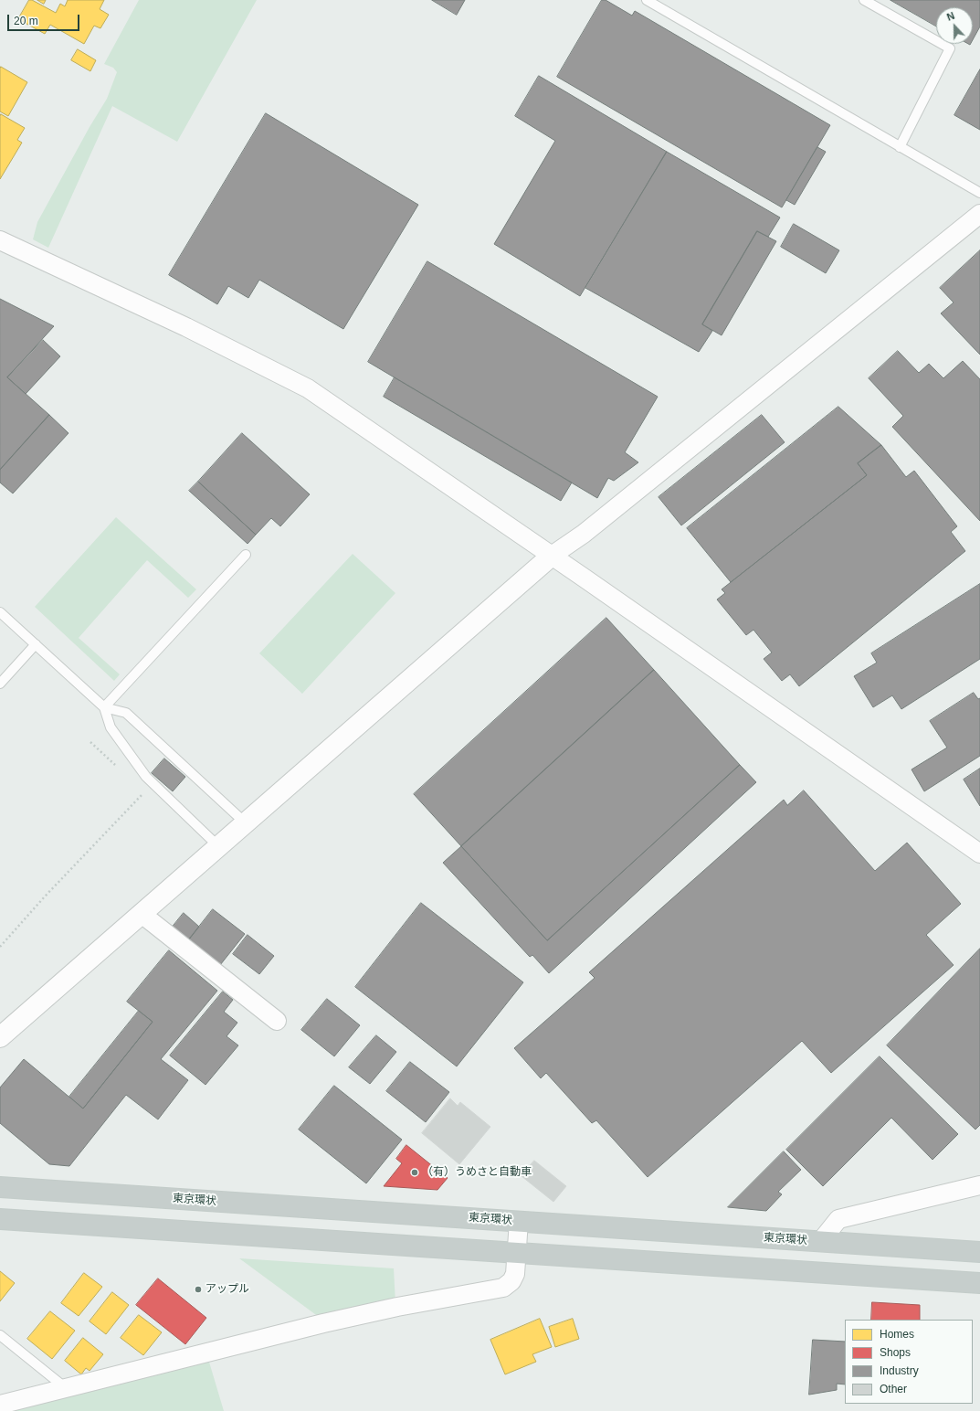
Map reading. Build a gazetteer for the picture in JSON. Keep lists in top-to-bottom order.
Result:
{
  "streets": {
    "highway": ["東京環状"]
  },
  "places": ["（有）うめさと自動車", "アップル"],
  "legend": [
    "Homes",
    "Shops",
    "Industry",
    "Other"
  ],
  "scale_bar": "20 m",
  "north": "top"
}
